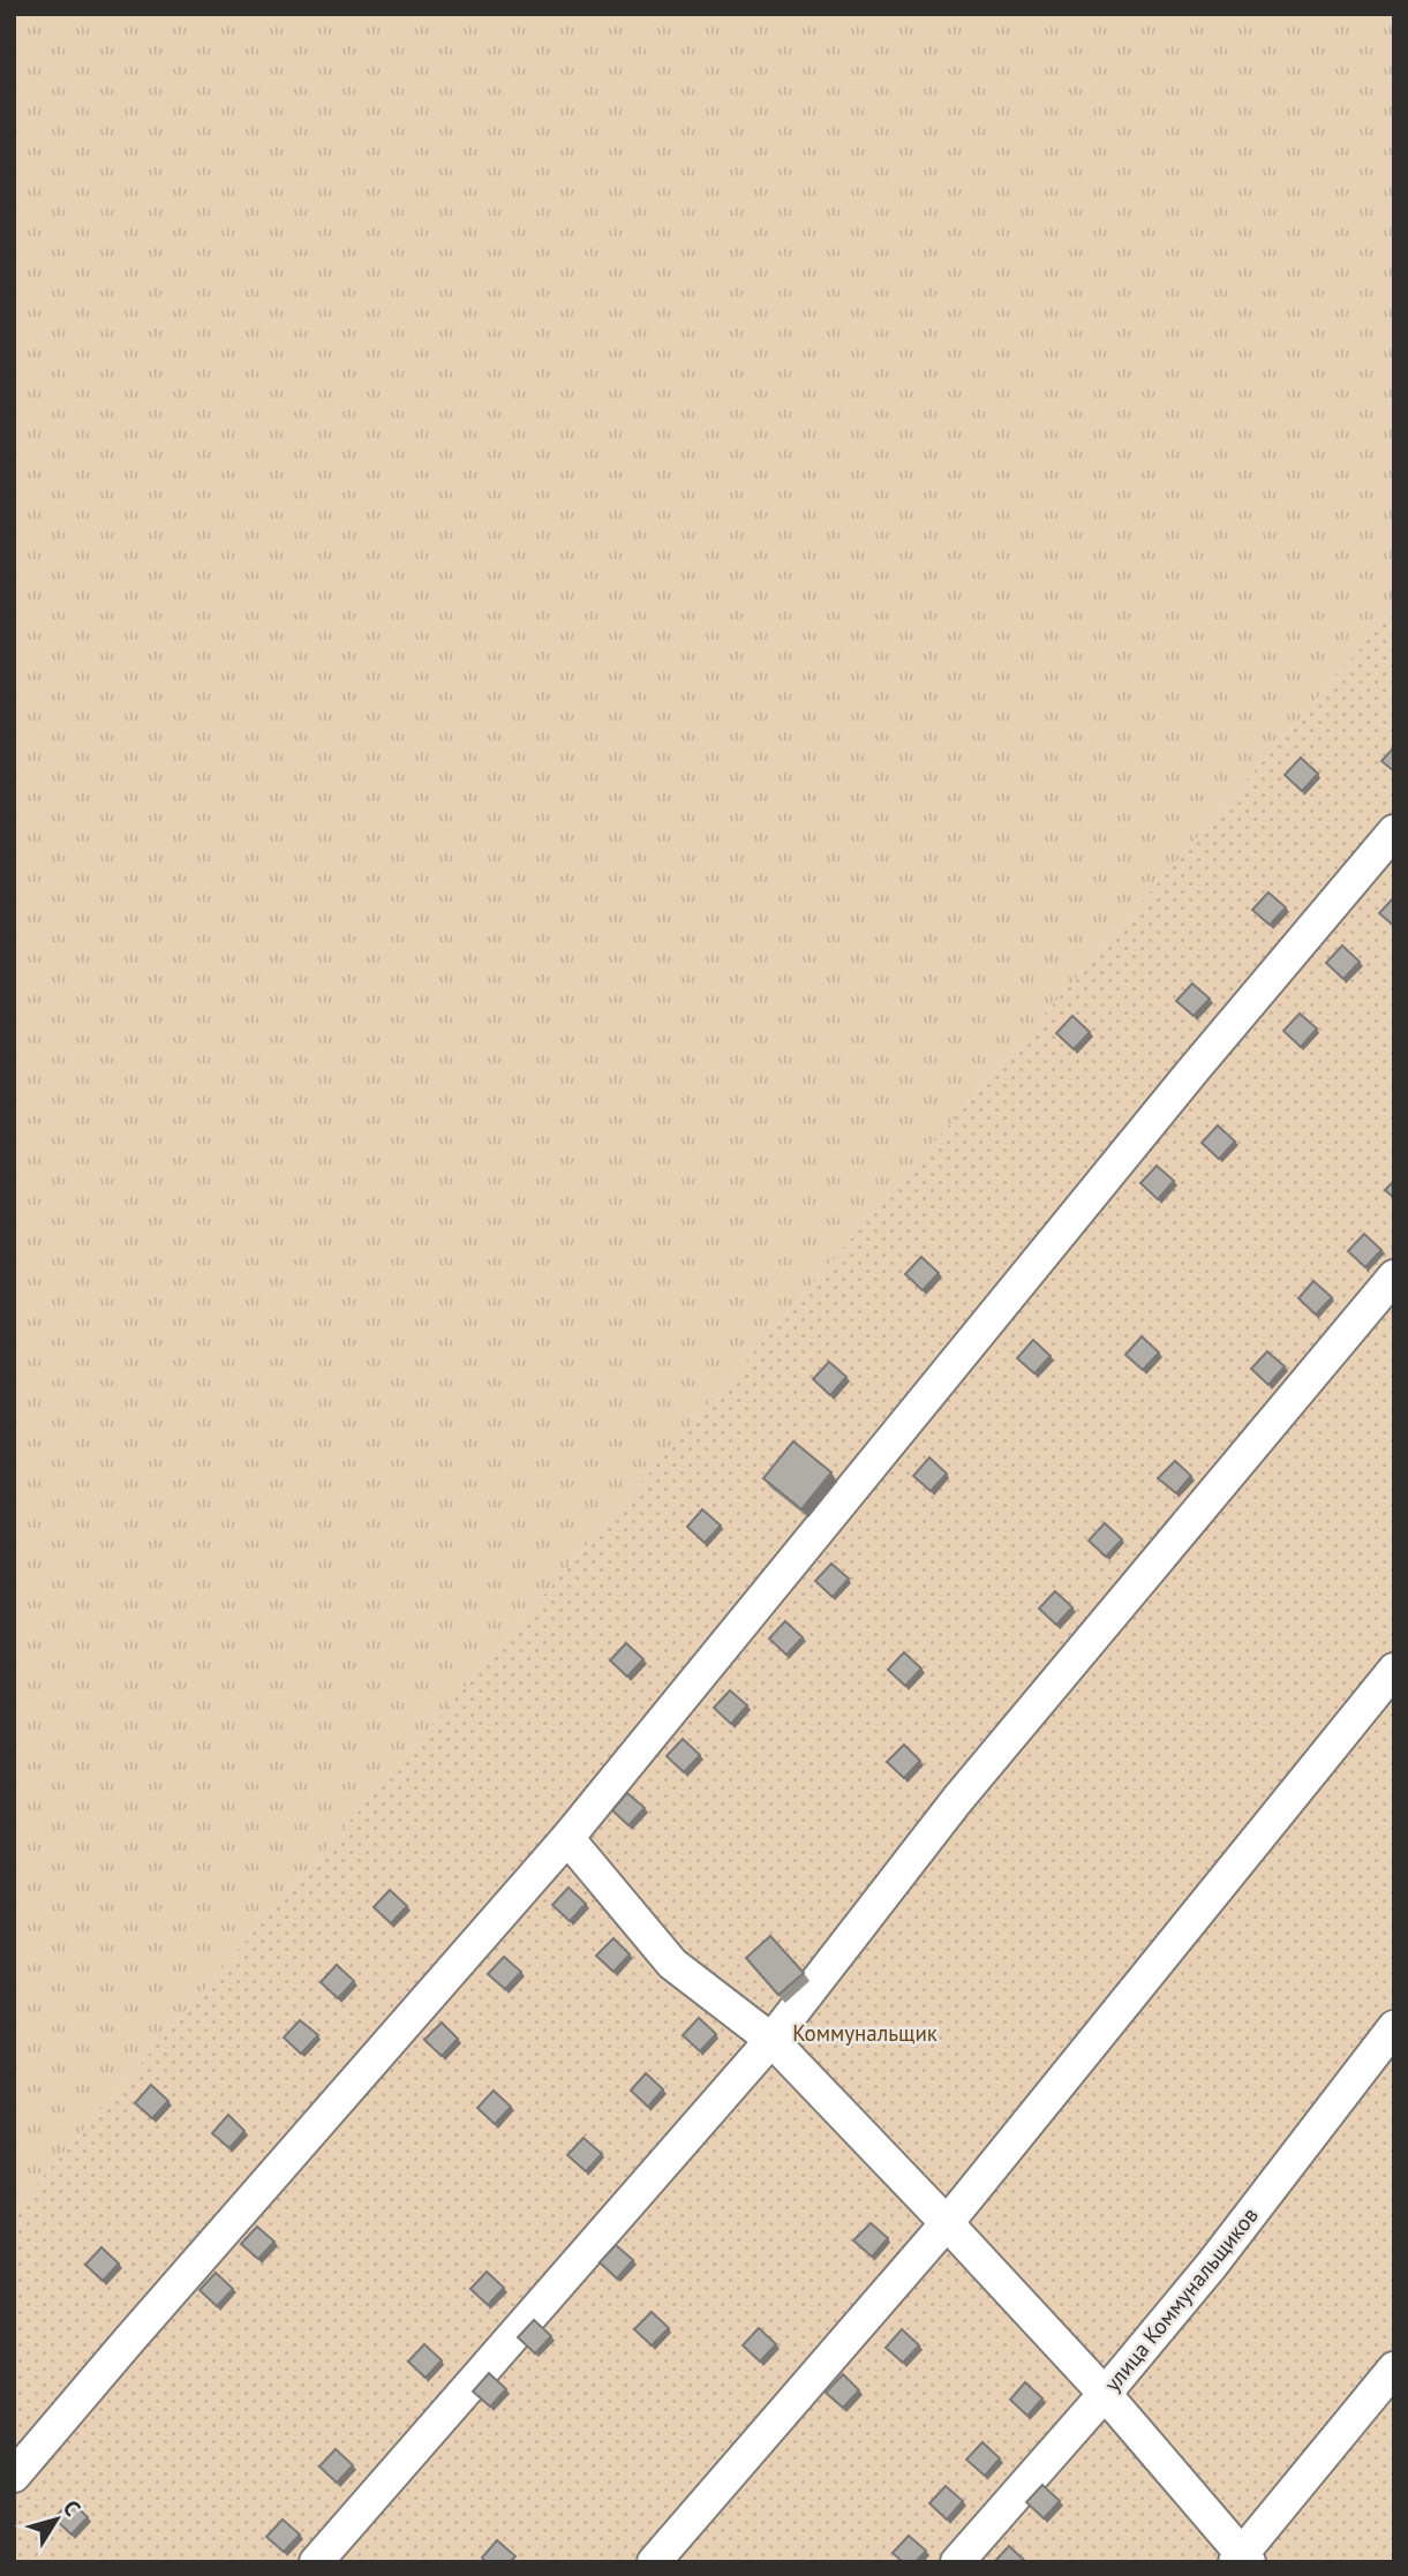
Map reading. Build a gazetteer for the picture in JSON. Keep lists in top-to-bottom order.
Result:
{
  "streets": {
    "street": ["улица Коммунальщиков"]
  },
  "parks": ["Коммунальщик"],
  "north": "top right"
}
